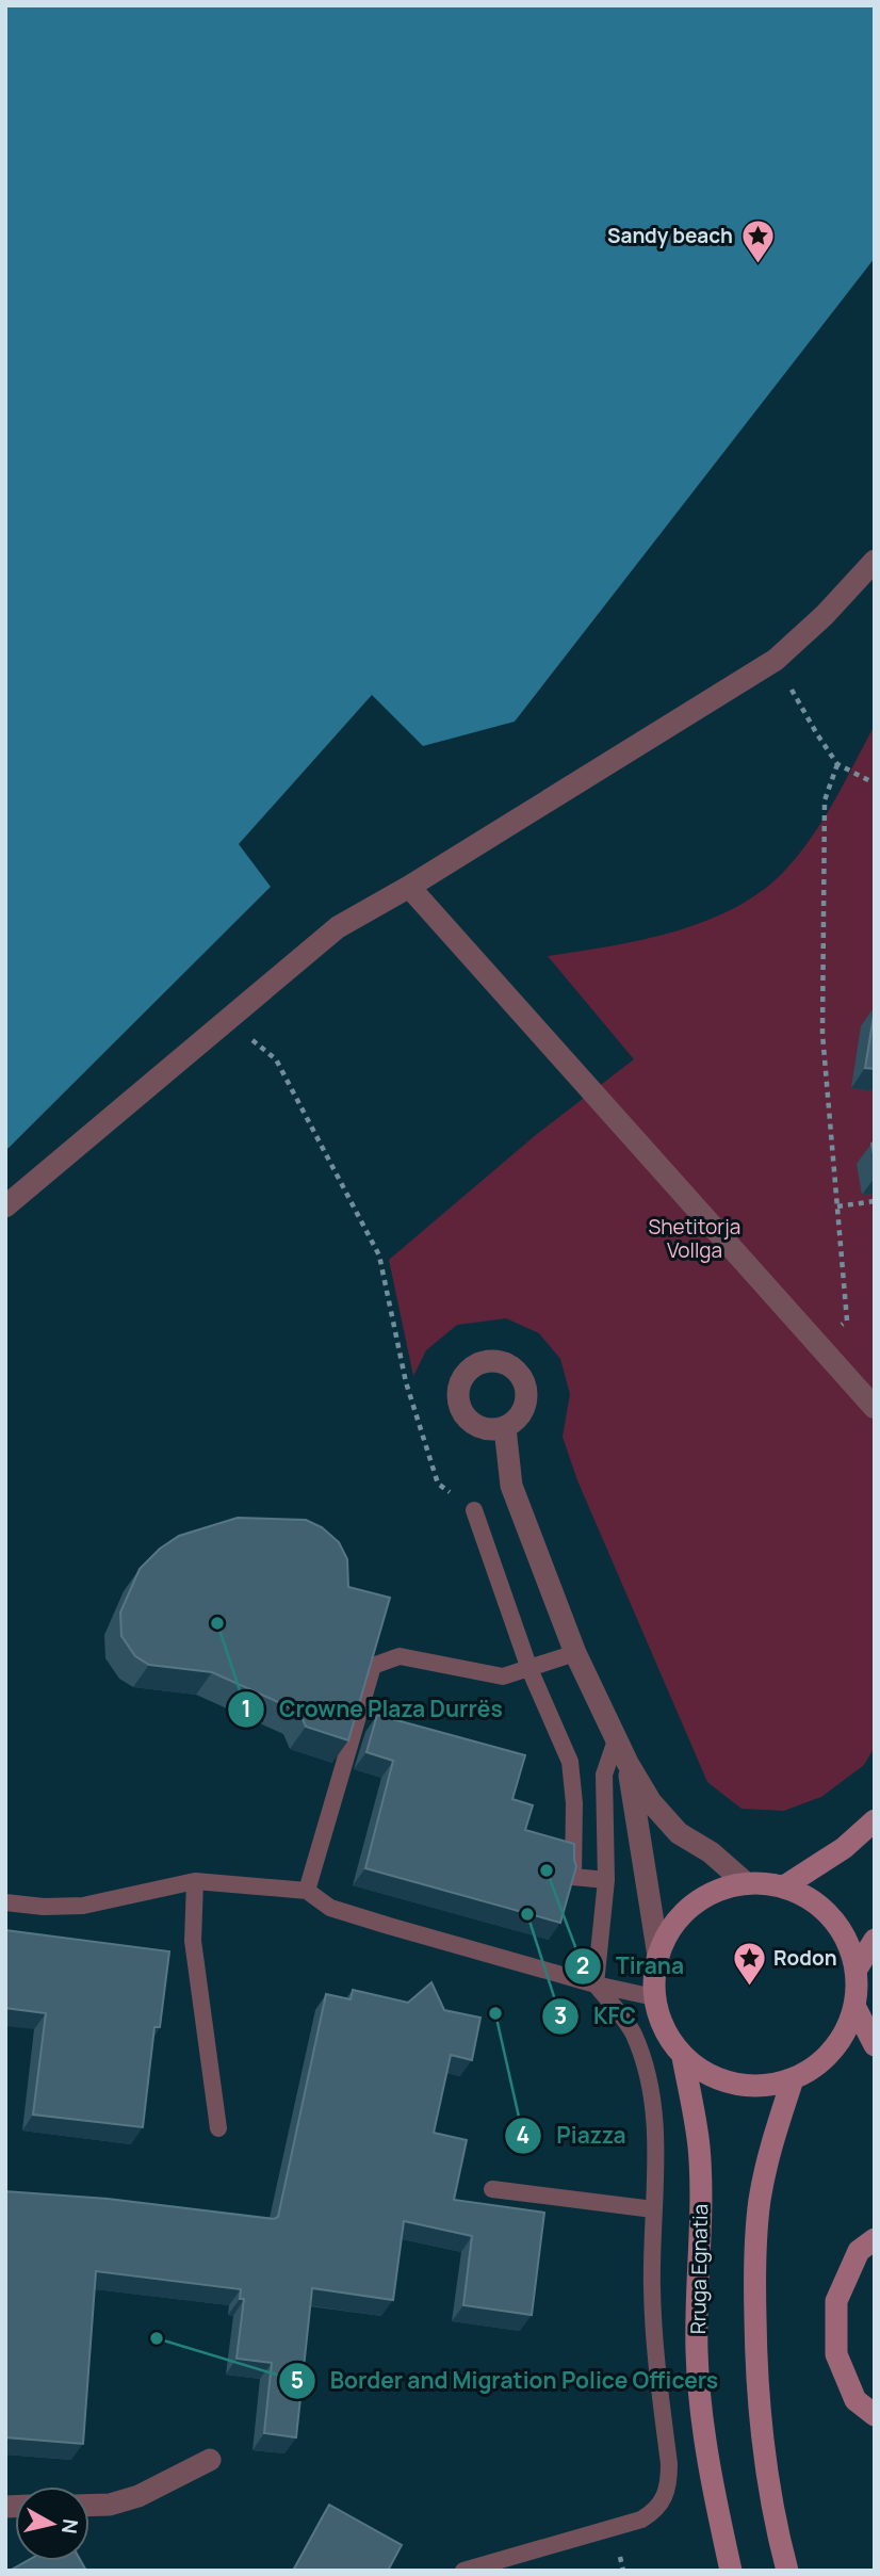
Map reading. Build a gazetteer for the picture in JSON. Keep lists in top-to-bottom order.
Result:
{
  "streets": {
    "main road": ["Rruga Egnatia"]
  },
  "parks": ["Shetitorja Vollga"],
  "places": {
    "place": ["Sandy beach", "Rodon"],
    "other": [
      "Crowne Plaza Durrës",
      "Tirana",
      "KFC",
      "Piazza",
      "Border and Migration Police Officers"
    ]
  },
  "north": "right"
}
